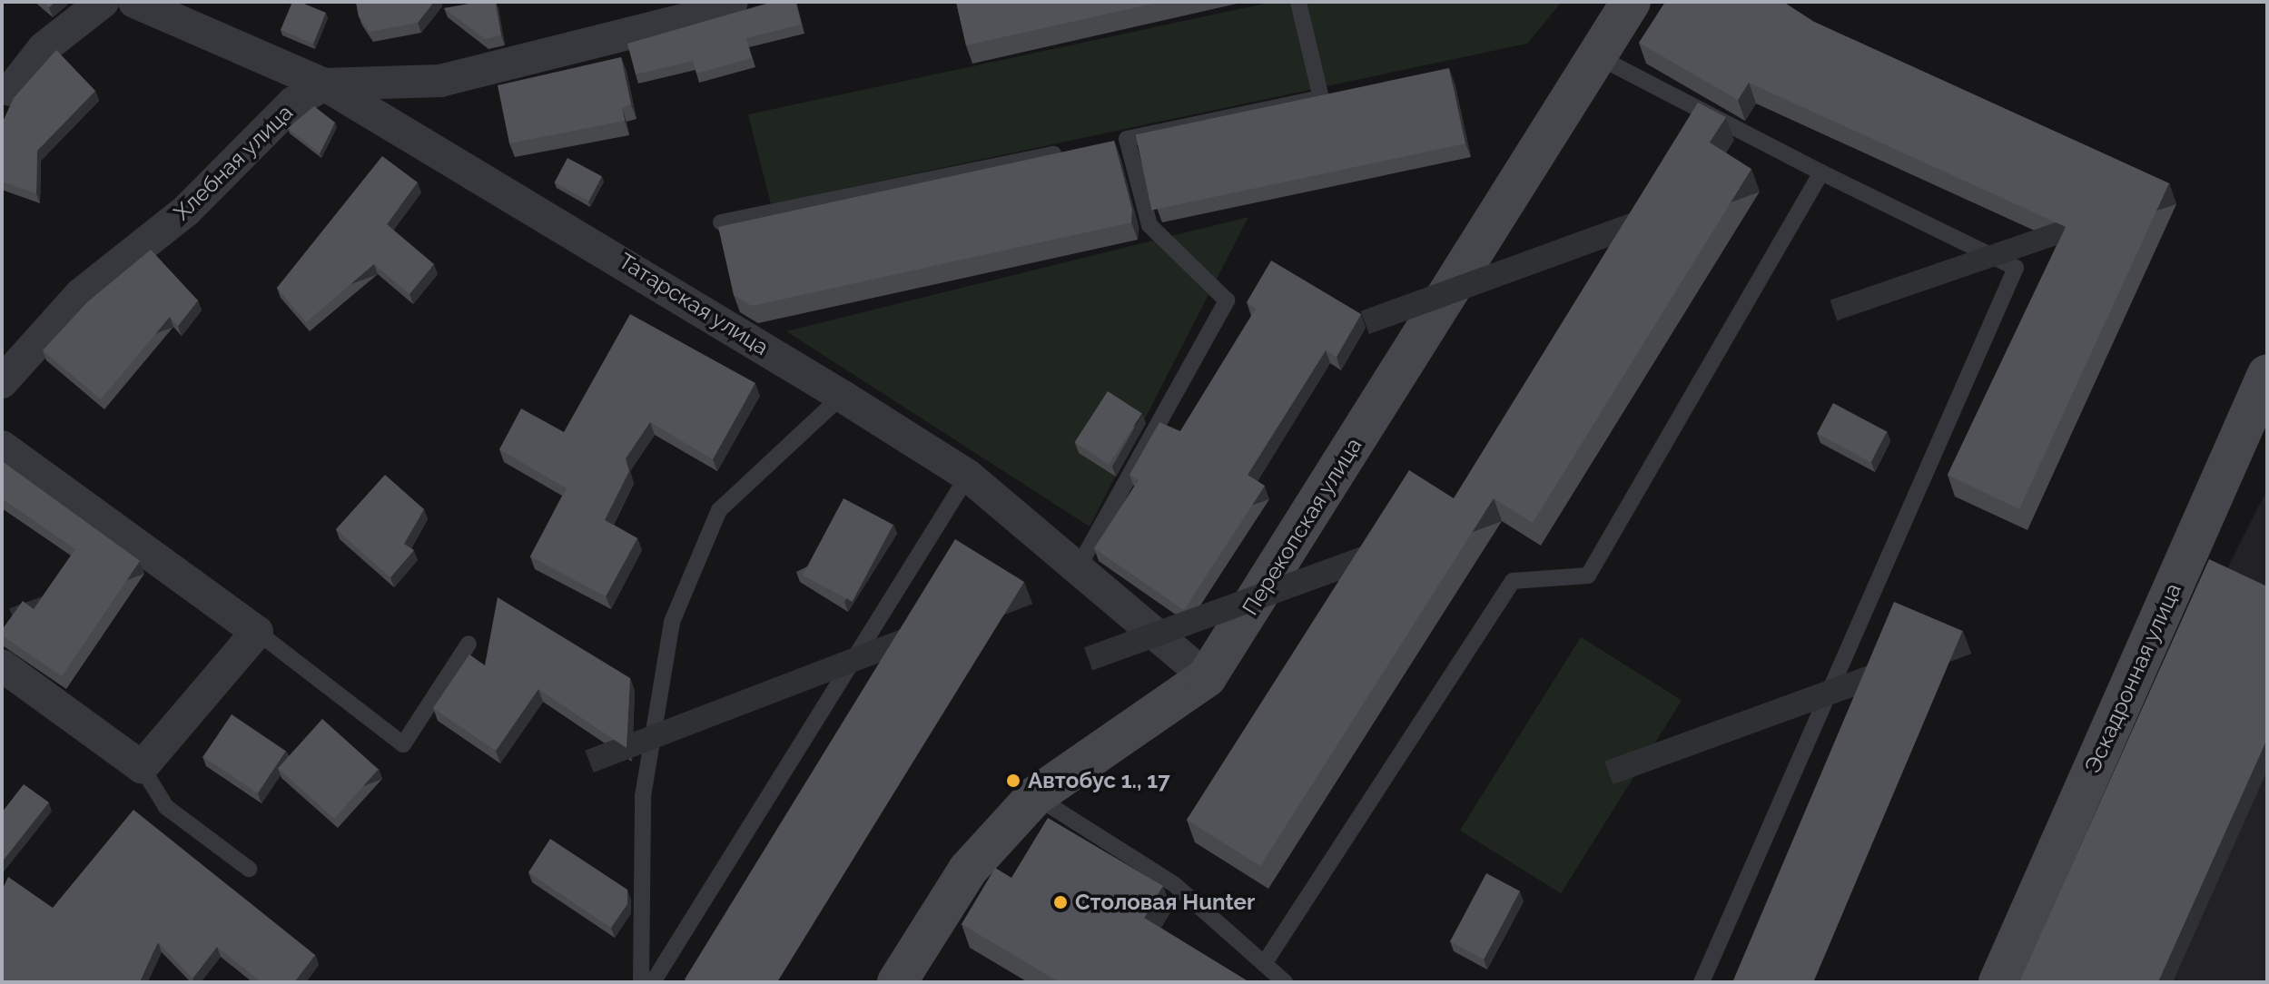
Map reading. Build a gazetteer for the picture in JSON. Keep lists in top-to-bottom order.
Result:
{
  "streets": {
    "main road": ["Перекопская улица", "Эскадронная улица"],
    "street": ["Хлебная улица", "Татарская улица"]
  },
  "crossings": [
    ["Хлебная улица", "Татарская улица"],
    ["Татарская улица", "Перекопская улица"]
  ],
  "places": ["Автобус 1., 17", "Столовая Hunter"]
}
